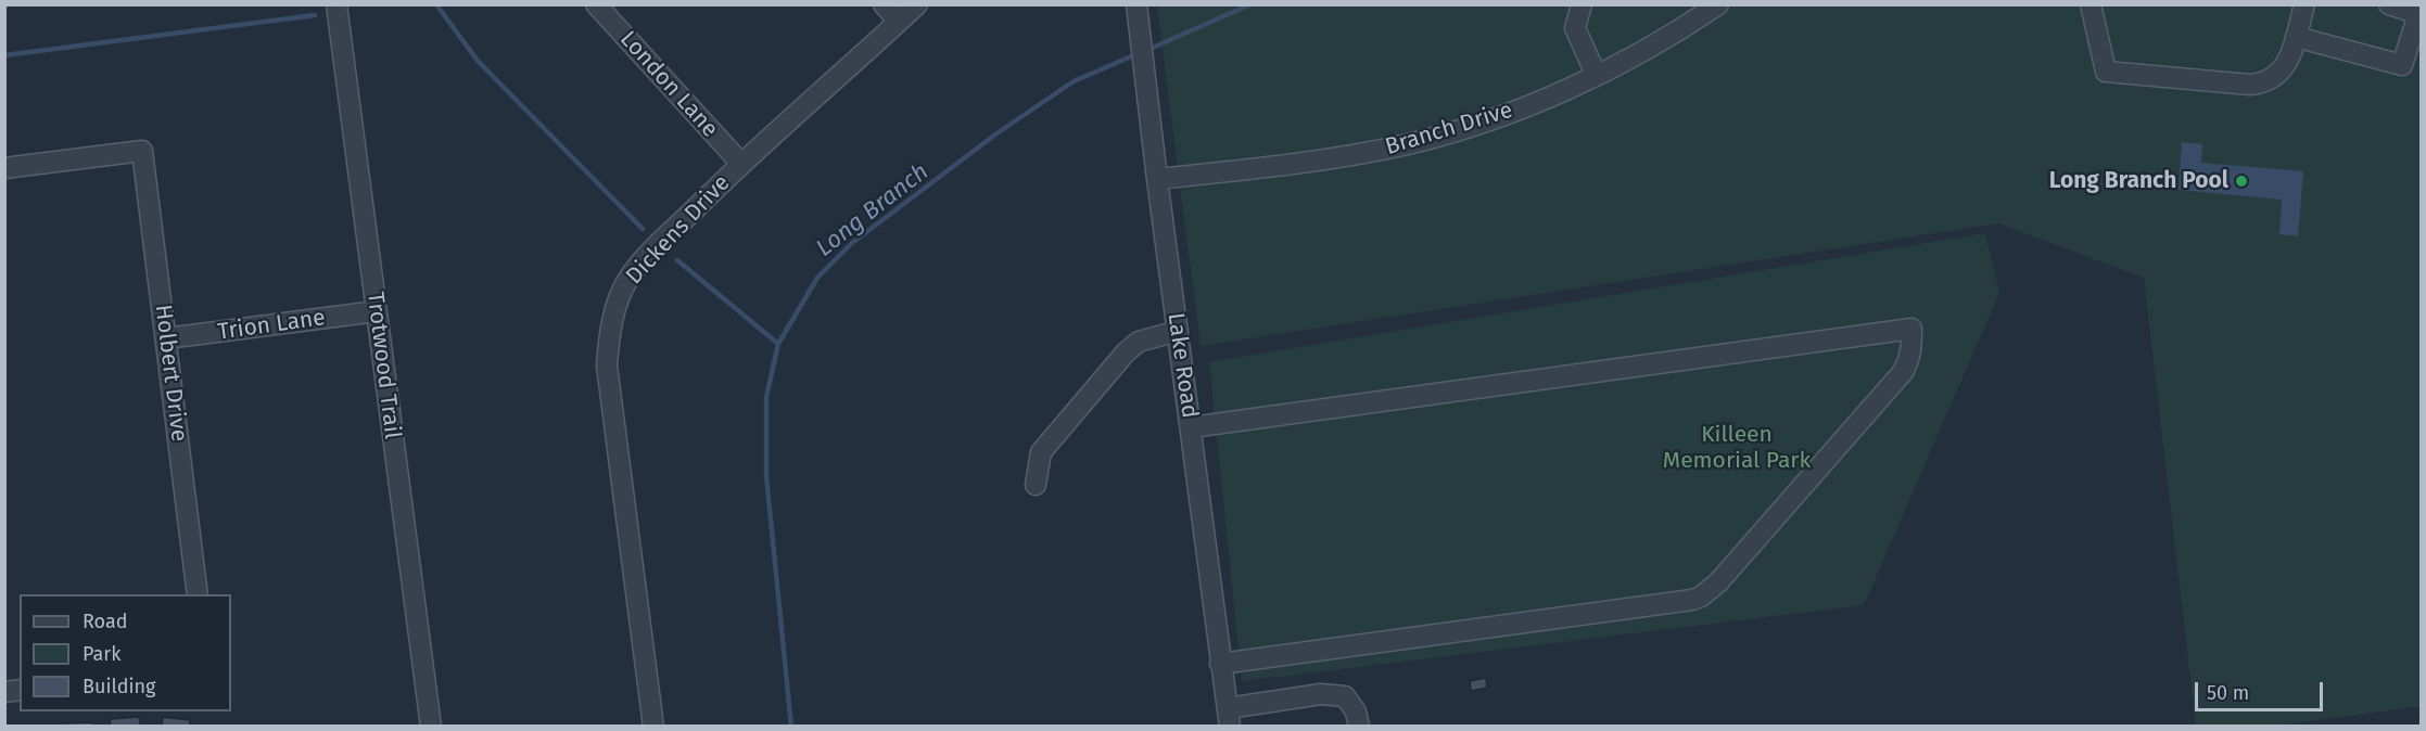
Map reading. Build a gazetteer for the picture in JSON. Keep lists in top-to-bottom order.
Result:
{
  "streets": {
    "street": [
      "London Lane",
      "Branch Drive",
      "Dickens Drive",
      "Trion Lane",
      "Trotwood Trail",
      "Lake Road",
      "Holbert Drive"
    ]
  },
  "crossings": [
    ["London Lane", "Dickens Drive"],
    ["Branch Drive", "Lake Road"],
    ["Trion Lane", "Trotwood Trail"],
    ["Trion Lane", "Holbert Drive"]
  ],
  "water": ["Long Branch"],
  "parks": ["Killeen Memorial Park"],
  "places": ["Long Branch Pool"],
  "legend": ["Road", "Park", "Building"],
  "scale_bar": "50 m"
}
